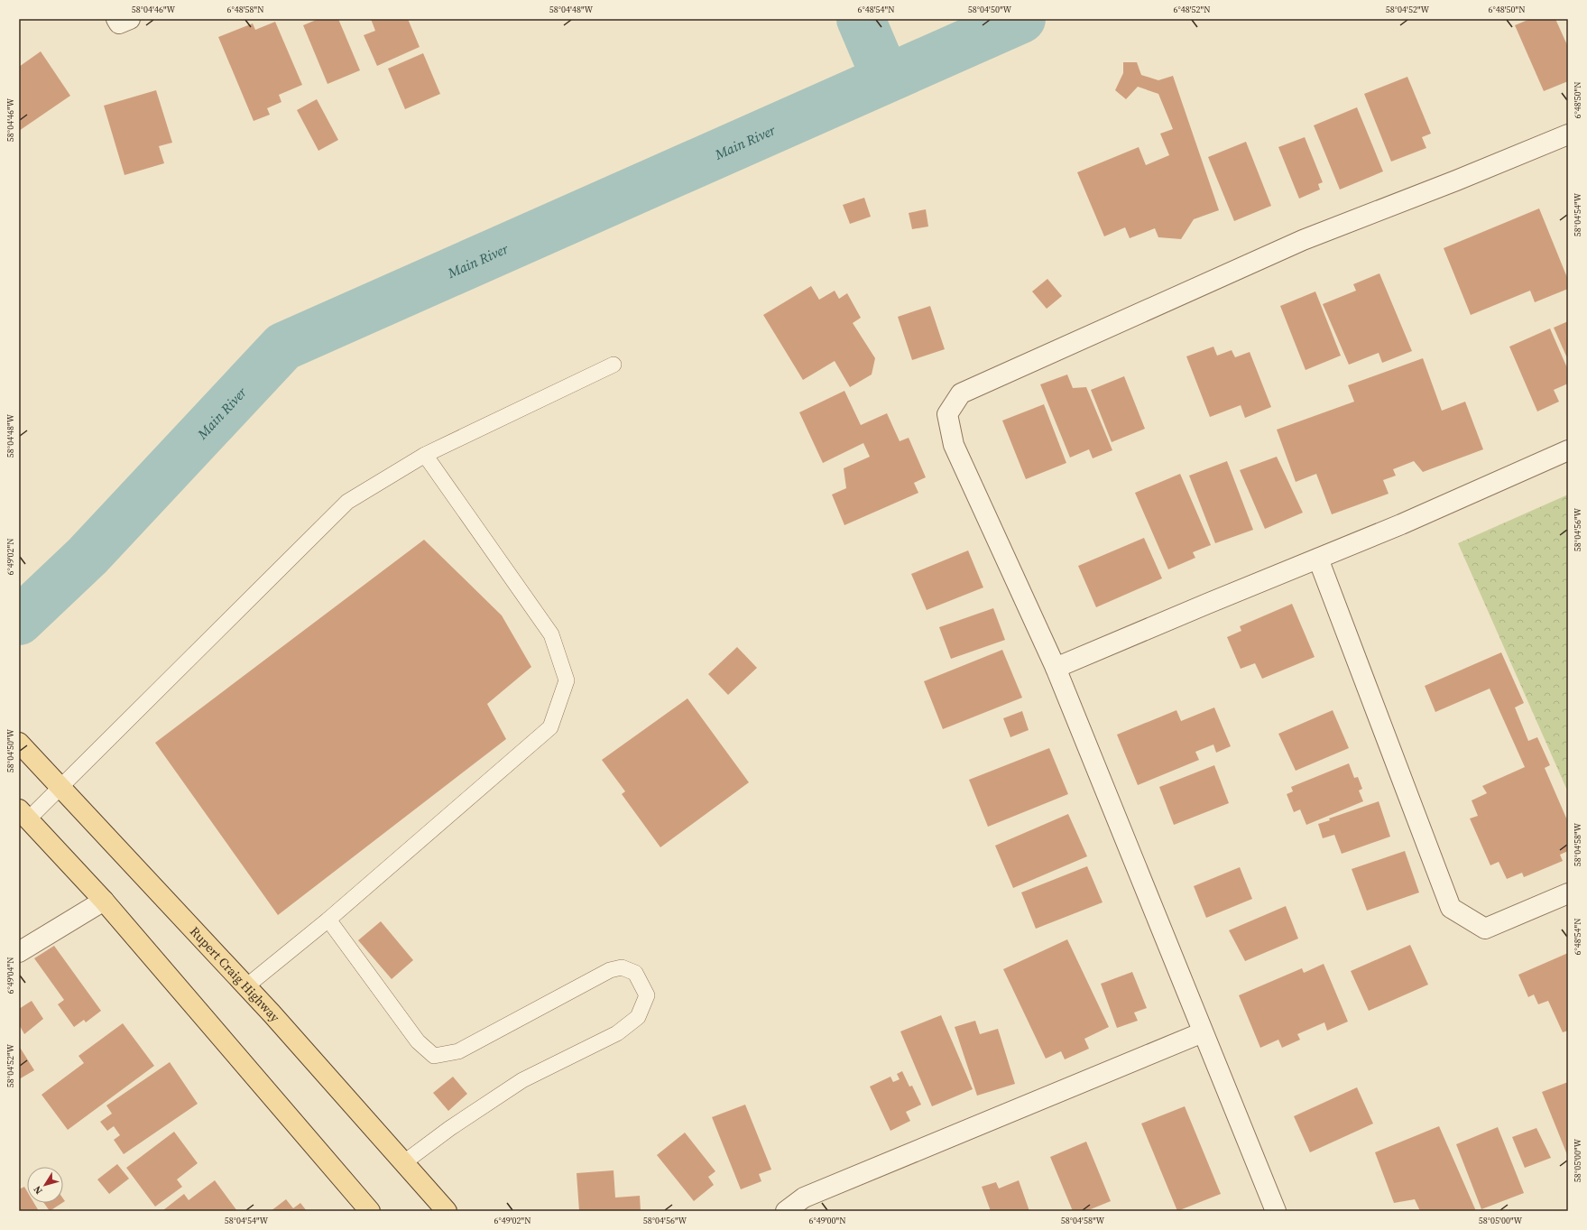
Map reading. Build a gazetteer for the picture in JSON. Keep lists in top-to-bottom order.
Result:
{
  "streets": {
    "main road": ["Rupert Craig Highway"]
  },
  "water": ["Main River"],
  "north": "bottom left",
  "coordinates": [
    "58°04'46\"W",
    "6°48'58\"N",
    "58°04'48\"W",
    "6°48'54\"N",
    "58°04'50\"W",
    "6°48'52\"N",
    "58°04'52\"W",
    "6°48'50\"N",
    "58°04'54\"W",
    "58°04'56\"W",
    "6°49'02\"N",
    "58°04'58\"W",
    "6°49'04\"N",
    "58°05'00\"W",
    "6°49'00\"N"
  ]
}
